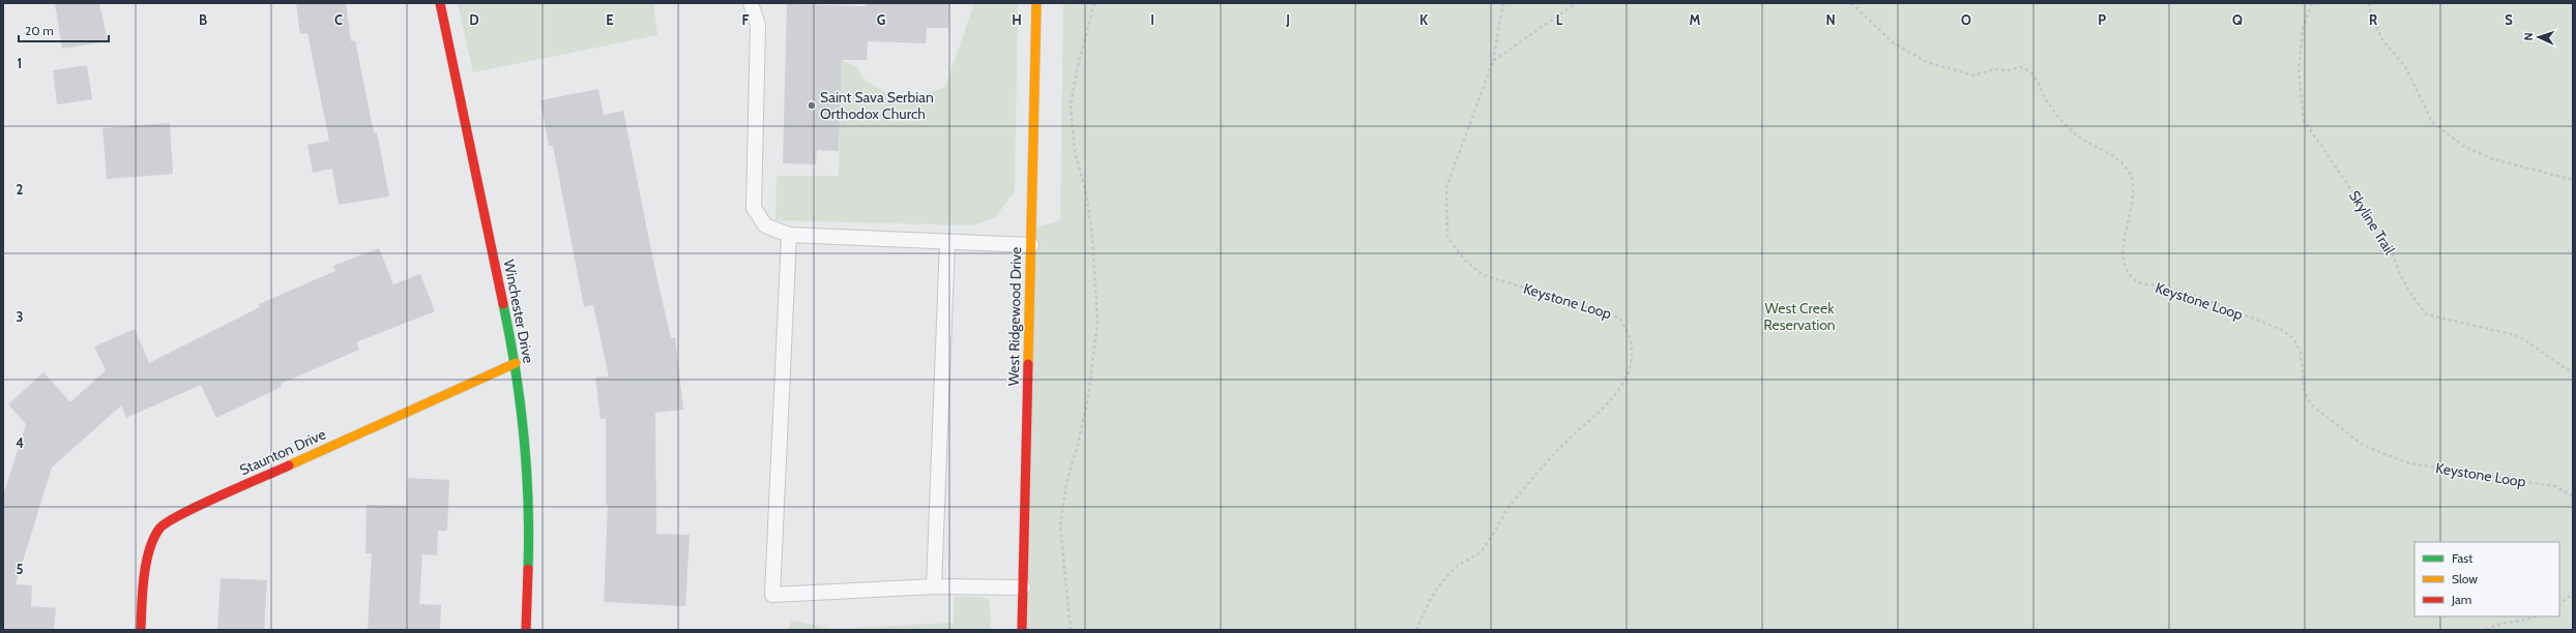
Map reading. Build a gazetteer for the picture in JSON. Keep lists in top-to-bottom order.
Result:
{
  "streets": {
    "street": ["Winchester Drive", "West Ridgewood Drive", "Staunton Drive"],
    "path": ["Skyline Trail", "Keystone Loop"]
  },
  "crossings": [
    ["Winchester Drive", "Staunton Drive"]
  ],
  "parks": ["West Creek Reservation"],
  "places": ["Saint Sava Serbian Orthodox Church"],
  "legend": ["Fast", "Slow", "Jam"],
  "scale_bar": "20 m",
  "north": "left",
  "grid": {
    "columns": [
      "B",
      "C",
      "D",
      "E",
      "F",
      "G",
      "H",
      "I",
      "J",
      "K",
      "L",
      "M",
      "N",
      "O",
      "P",
      "Q",
      "R",
      "S"
    ],
    "rows": [
      "1",
      "2",
      "3",
      "4",
      "5"
    ]
  }
}
